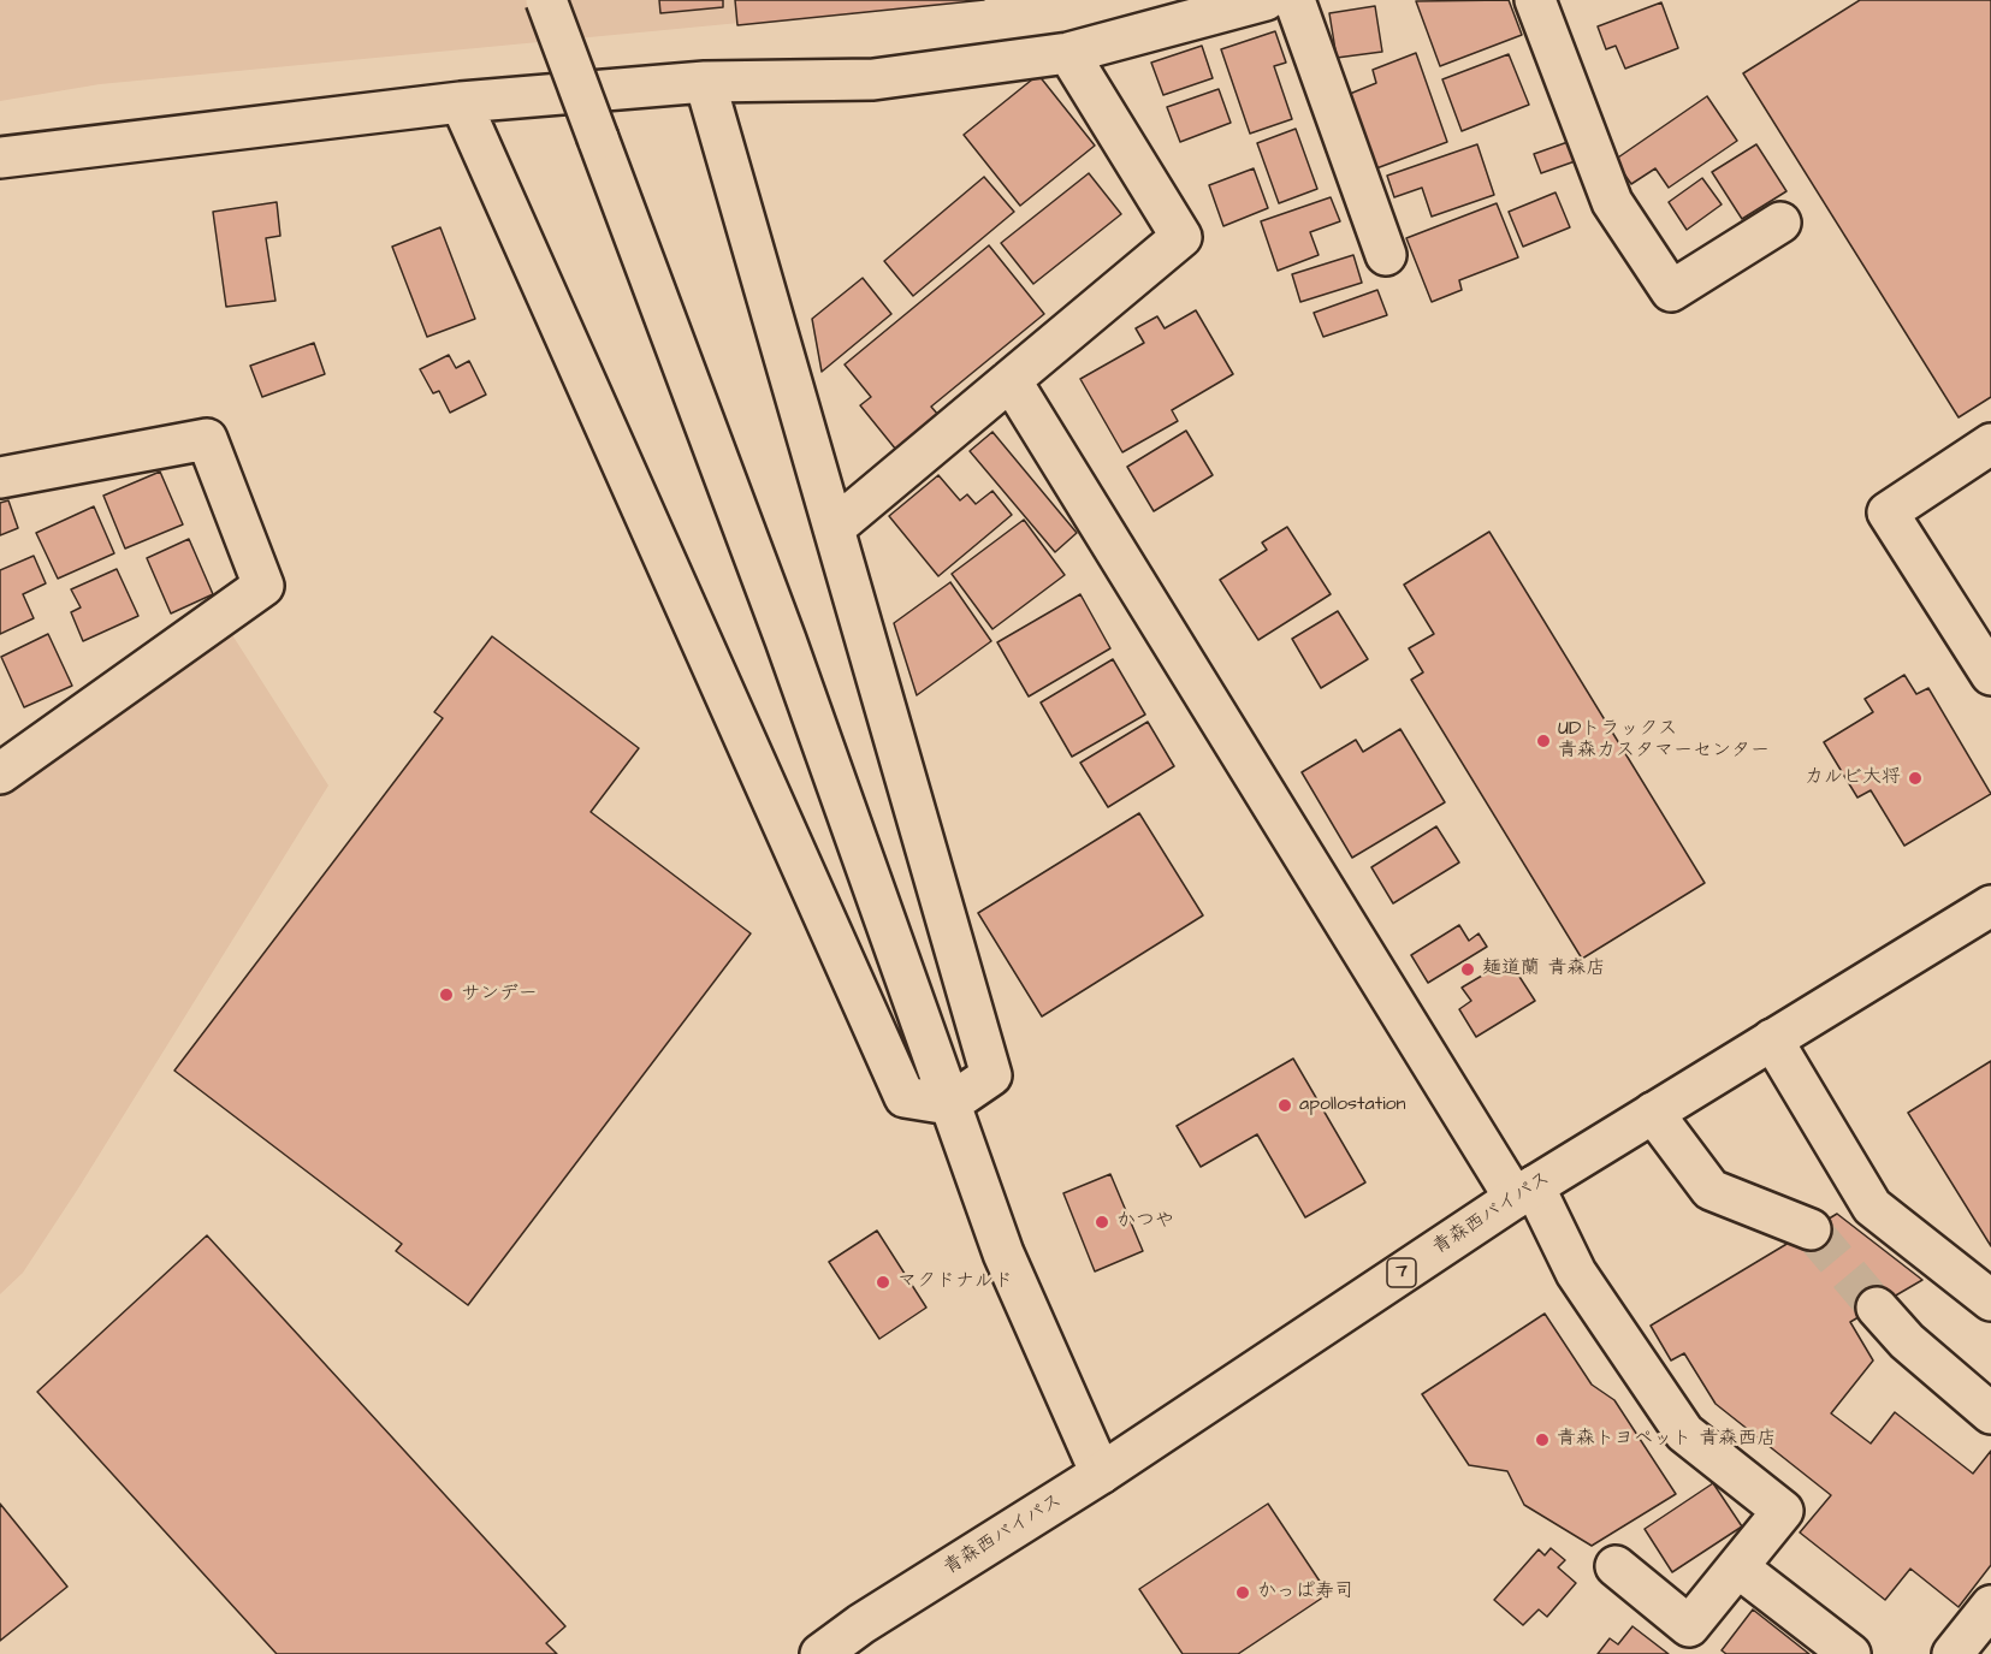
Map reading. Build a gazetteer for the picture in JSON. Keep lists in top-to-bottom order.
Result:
{
  "streets": {
    "main road": ["青森西バイパス", "7"]
  },
  "places": [
    "UDトラックス 青森カスタマーセンター",
    "カルビ大将",
    "麺道蘭 青森店",
    "サンデー",
    "apollostation",
    "かつや",
    "マクドナルド",
    "青森トヨペット 青森西店",
    "かっぱ寿司"
  ]
}
